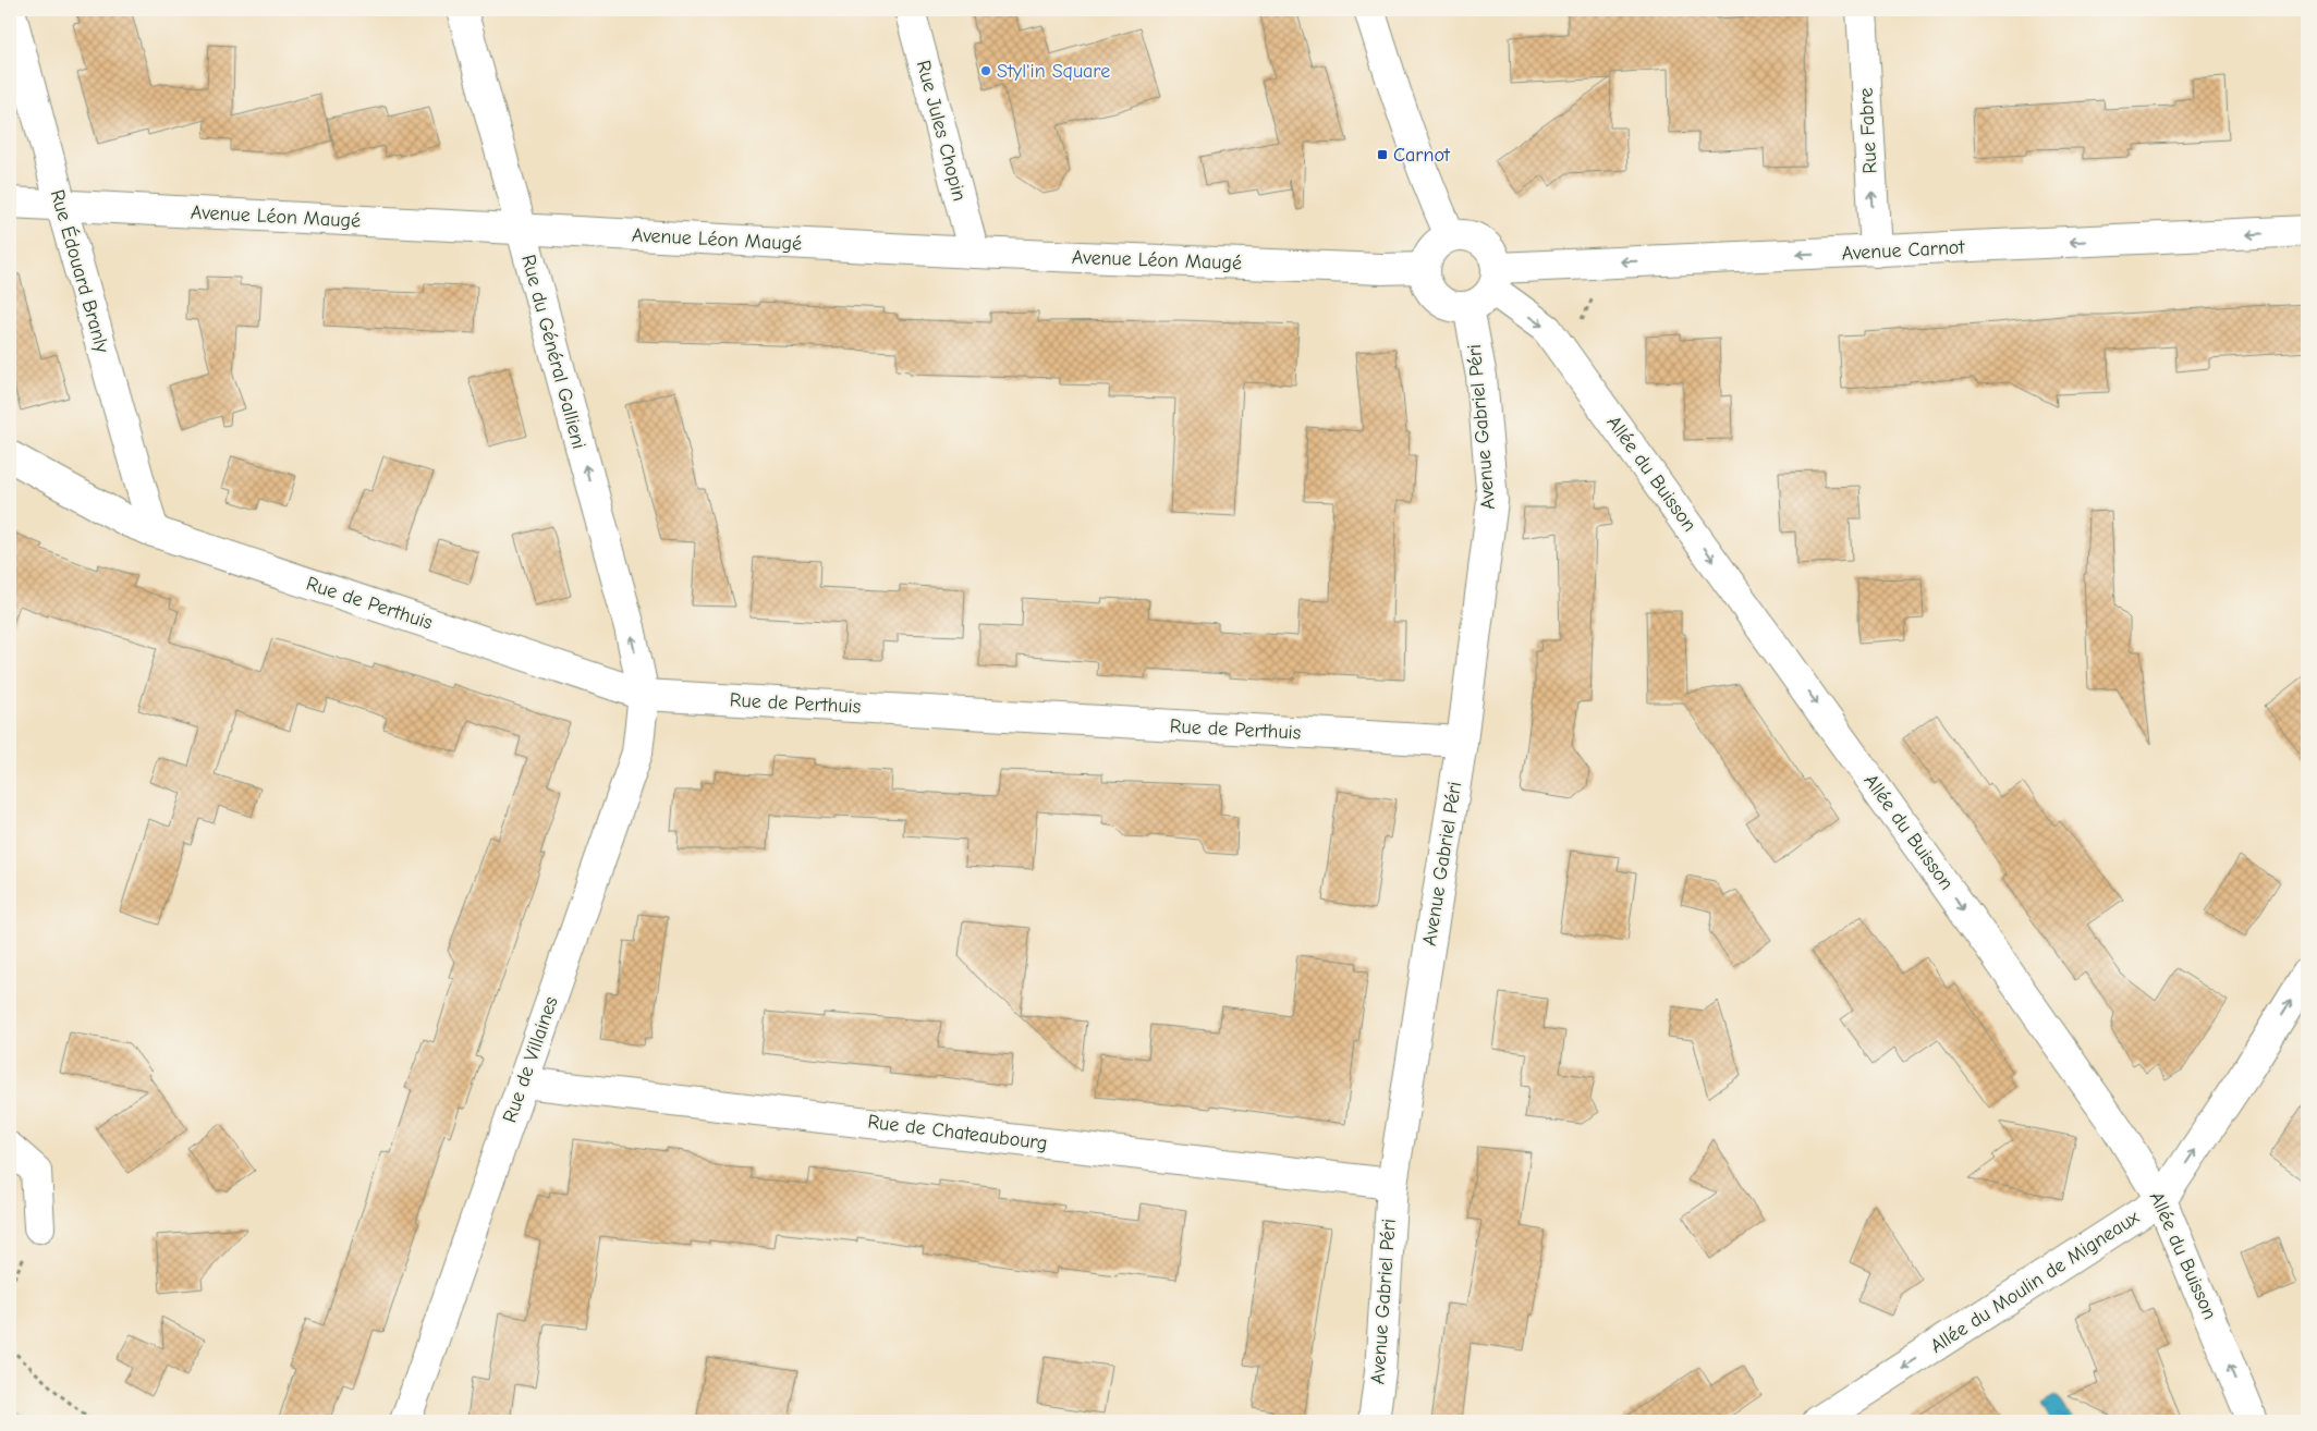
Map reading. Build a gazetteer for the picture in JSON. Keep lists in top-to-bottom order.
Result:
{
  "streets": {
    "street": [
      "Rue Jules Chopin",
      "Rue Fabre",
      "Avenue Léon Maugé",
      "Avenue Carnot",
      "Rue Édouard Branly",
      "Rue du Général Gallieni",
      "Avenue Gabriel Péri",
      "Allée du Buisson",
      "Rue de Perthuis",
      "Rue de Villaines",
      "Rue de Chateaubourg",
      "Allée du Moulin de Migneaux"
    ]
  },
  "crossings": [
    ["Rue Jules Chopin", "Avenue Léon Maugé"],
    ["Rue Fabre", "Avenue Carnot"],
    ["Avenue Léon Maugé", "Avenue Carnot"],
    ["Avenue Léon Maugé", "Rue Édouard Branly"],
    ["Avenue Léon Maugé", "Rue du Général Gallieni"],
    ["Avenue Léon Maugé", "Avenue Gabriel Péri"],
    ["Avenue Léon Maugé", "Allée du Buisson"],
    ["Avenue Carnot", "Avenue Gabriel Péri"],
    ["Avenue Carnot", "Allée du Buisson"],
    ["Rue Édouard Branly", "Rue de Perthuis"],
    ["Rue du Général Gallieni", "Rue de Perthuis"],
    ["Rue du Général Gallieni", "Rue de Villaines"],
    ["Avenue Gabriel Péri", "Allée du Buisson"],
    ["Avenue Gabriel Péri", "Rue de Perthuis"],
    ["Avenue Gabriel Péri", "Rue de Chateaubourg"],
    ["Allée du Buisson", "Allée du Moulin de Migneaux"],
    ["Rue de Perthuis", "Rue de Villaines"],
    ["Rue de Villaines", "Rue de Chateaubourg"]
  ],
  "one_way": ["Rue Fabre", "Avenue Carnot", "Rue du Général Gallieni"],
  "places": {
    "other": ["Styl'in Square"],
    "transit": ["Carnot"]
  }
}
